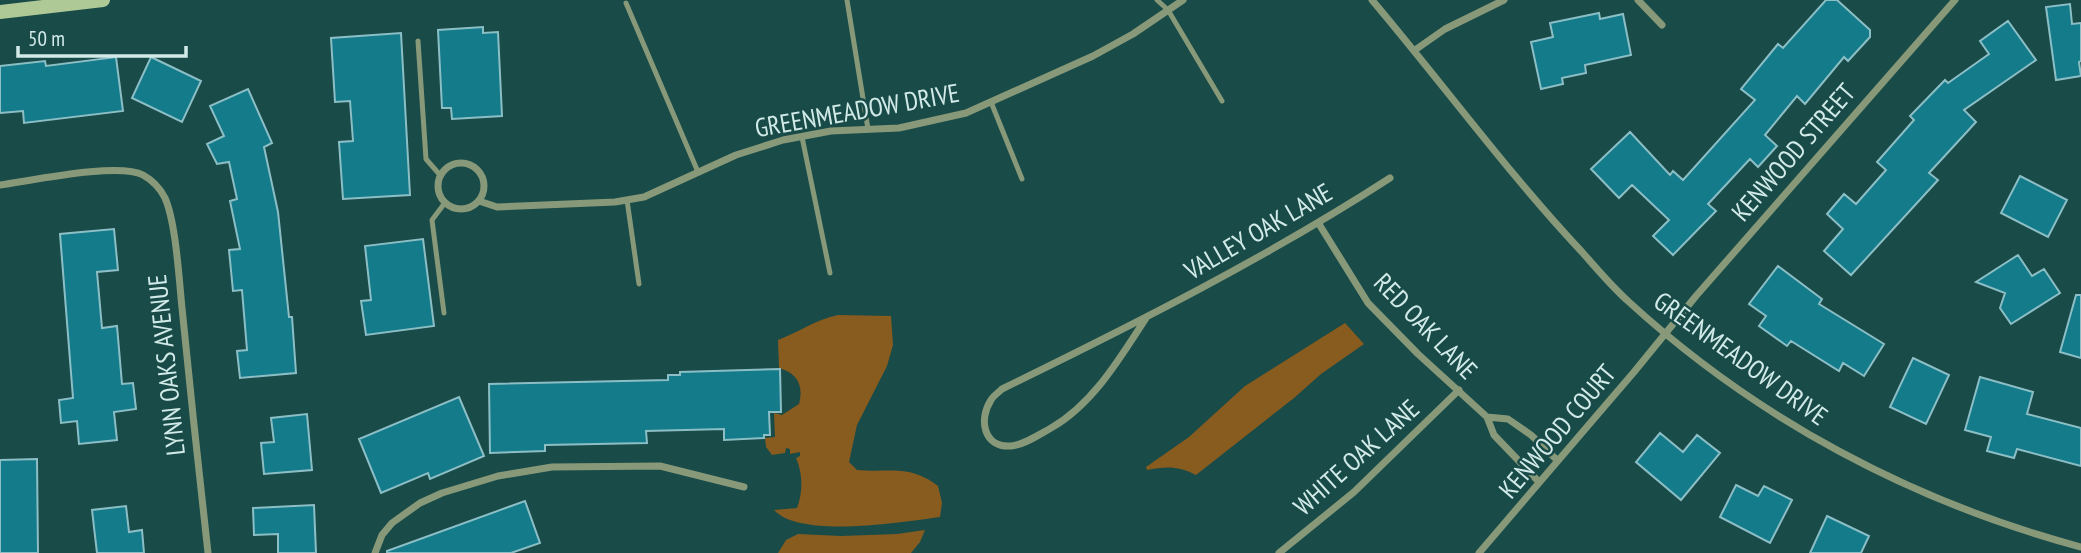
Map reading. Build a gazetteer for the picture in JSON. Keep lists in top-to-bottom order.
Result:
{
  "streets": {
    "street": [
      "GREENMEADOW DRIVE",
      "KENWOOD STREET",
      "VALLEY OAK LANE",
      "RED OAK LANE",
      "LYNN OAKS AVENUE",
      "KENWOOD COURT",
      "WHITE OAK LANE"
    ]
  },
  "crossings": [
    ["GREENMEADOW DRIVE", "KENWOOD STREET"],
    ["GREENMEADOW DRIVE", "KENWOOD COURT"],
    ["KENWOOD STREET", "KENWOOD COURT"],
    ["VALLEY OAK LANE", "RED OAK LANE"],
    ["RED OAK LANE", "KENWOOD COURT"],
    ["RED OAK LANE", "WHITE OAK LANE"]
  ],
  "scale_bar": "50 m"
}
